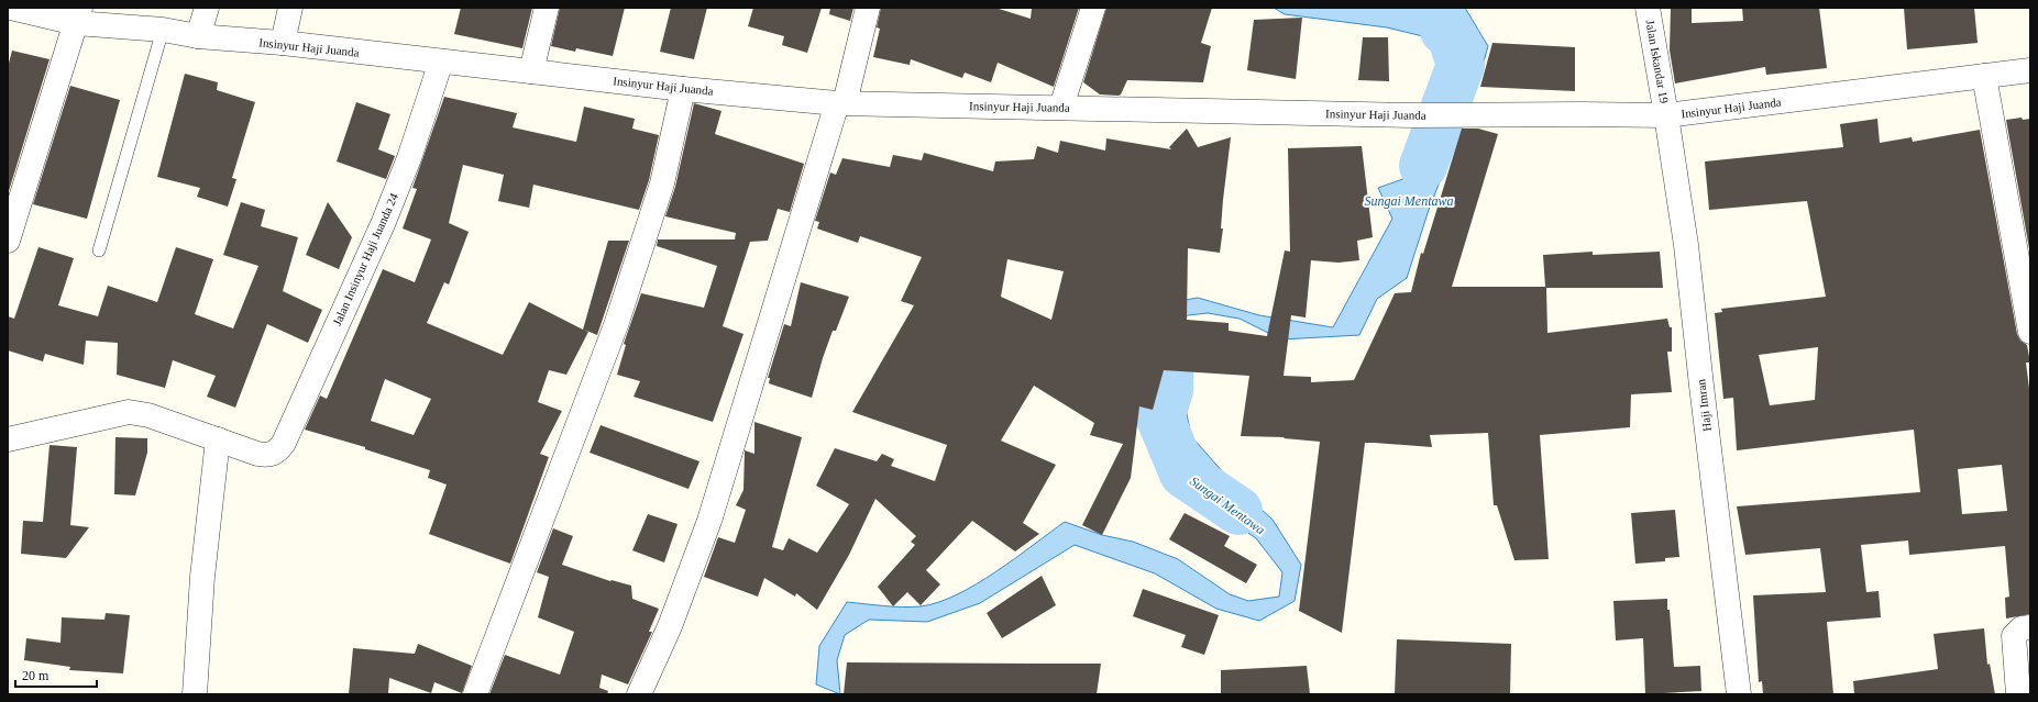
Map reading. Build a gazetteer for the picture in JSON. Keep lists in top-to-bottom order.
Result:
{
  "streets": {
    "street": [
      "Insinyur Haji Juanda",
      "Jalan Iskandar 19",
      "Jalan Insinyur Haji Juanda 24",
      "Haji Imran"
    ]
  },
  "crossings": [
    ["Insinyur Haji Juanda", "Jalan Iskandar 19"],
    ["Insinyur Haji Juanda", "Jalan Insinyur Haji Juanda 24"],
    ["Insinyur Haji Juanda", "Haji Imran"],
    ["Jalan Iskandar 19", "Haji Imran"]
  ],
  "water": ["Sungai Mentawa"],
  "scale_bar": "20 m"
}
